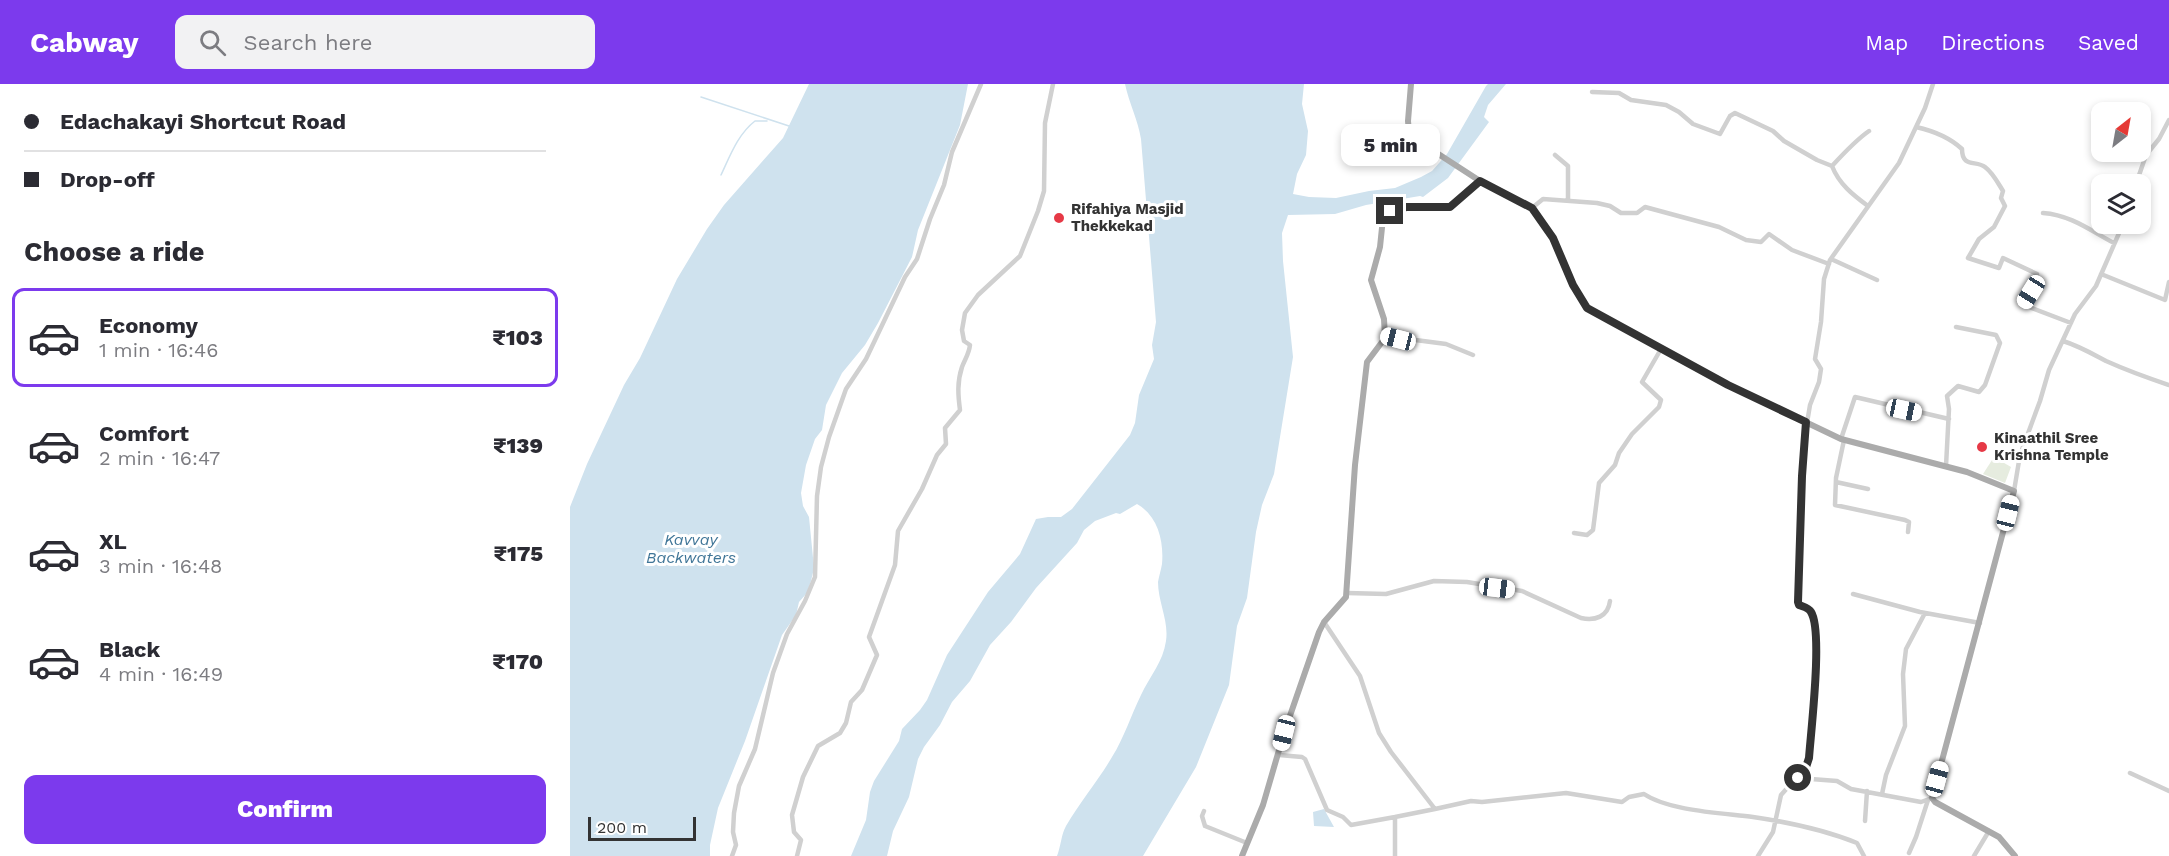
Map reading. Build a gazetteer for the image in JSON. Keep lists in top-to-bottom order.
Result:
{
  "water": ["Kavvay Backwaters"],
  "places": ["Rifahiya Masjid Thekkekad", "Kinaathil Sree Krishna Temple"],
  "scale_bar": "200 m",
  "north": "top right",
  "page": {
    "header": "Cabway",
    "search": "Search here",
    "nav": ["Map", "Directions", "Saved"],
    "banner": ["Edachakayi Shortcut Road", "Drop-off"],
    "bubble": "5 min",
    "heading": "Choose a ride",
    "list": [
      {
        "name": "Economy",
        "note": "1 min · 16:46",
        "value": "₹103"
      },
      {
        "name": "Comfort",
        "note": "2 min · 16:47",
        "value": "₹139"
      },
      {
        "name": "XL",
        "note": "3 min · 16:48",
        "value": "₹175"
      },
      {
        "name": "Black",
        "note": "4 min · 16:49",
        "value": "₹170"
      }
    ],
    "buttons": "Confirm",
    "scale": "200 m"
  }
}
